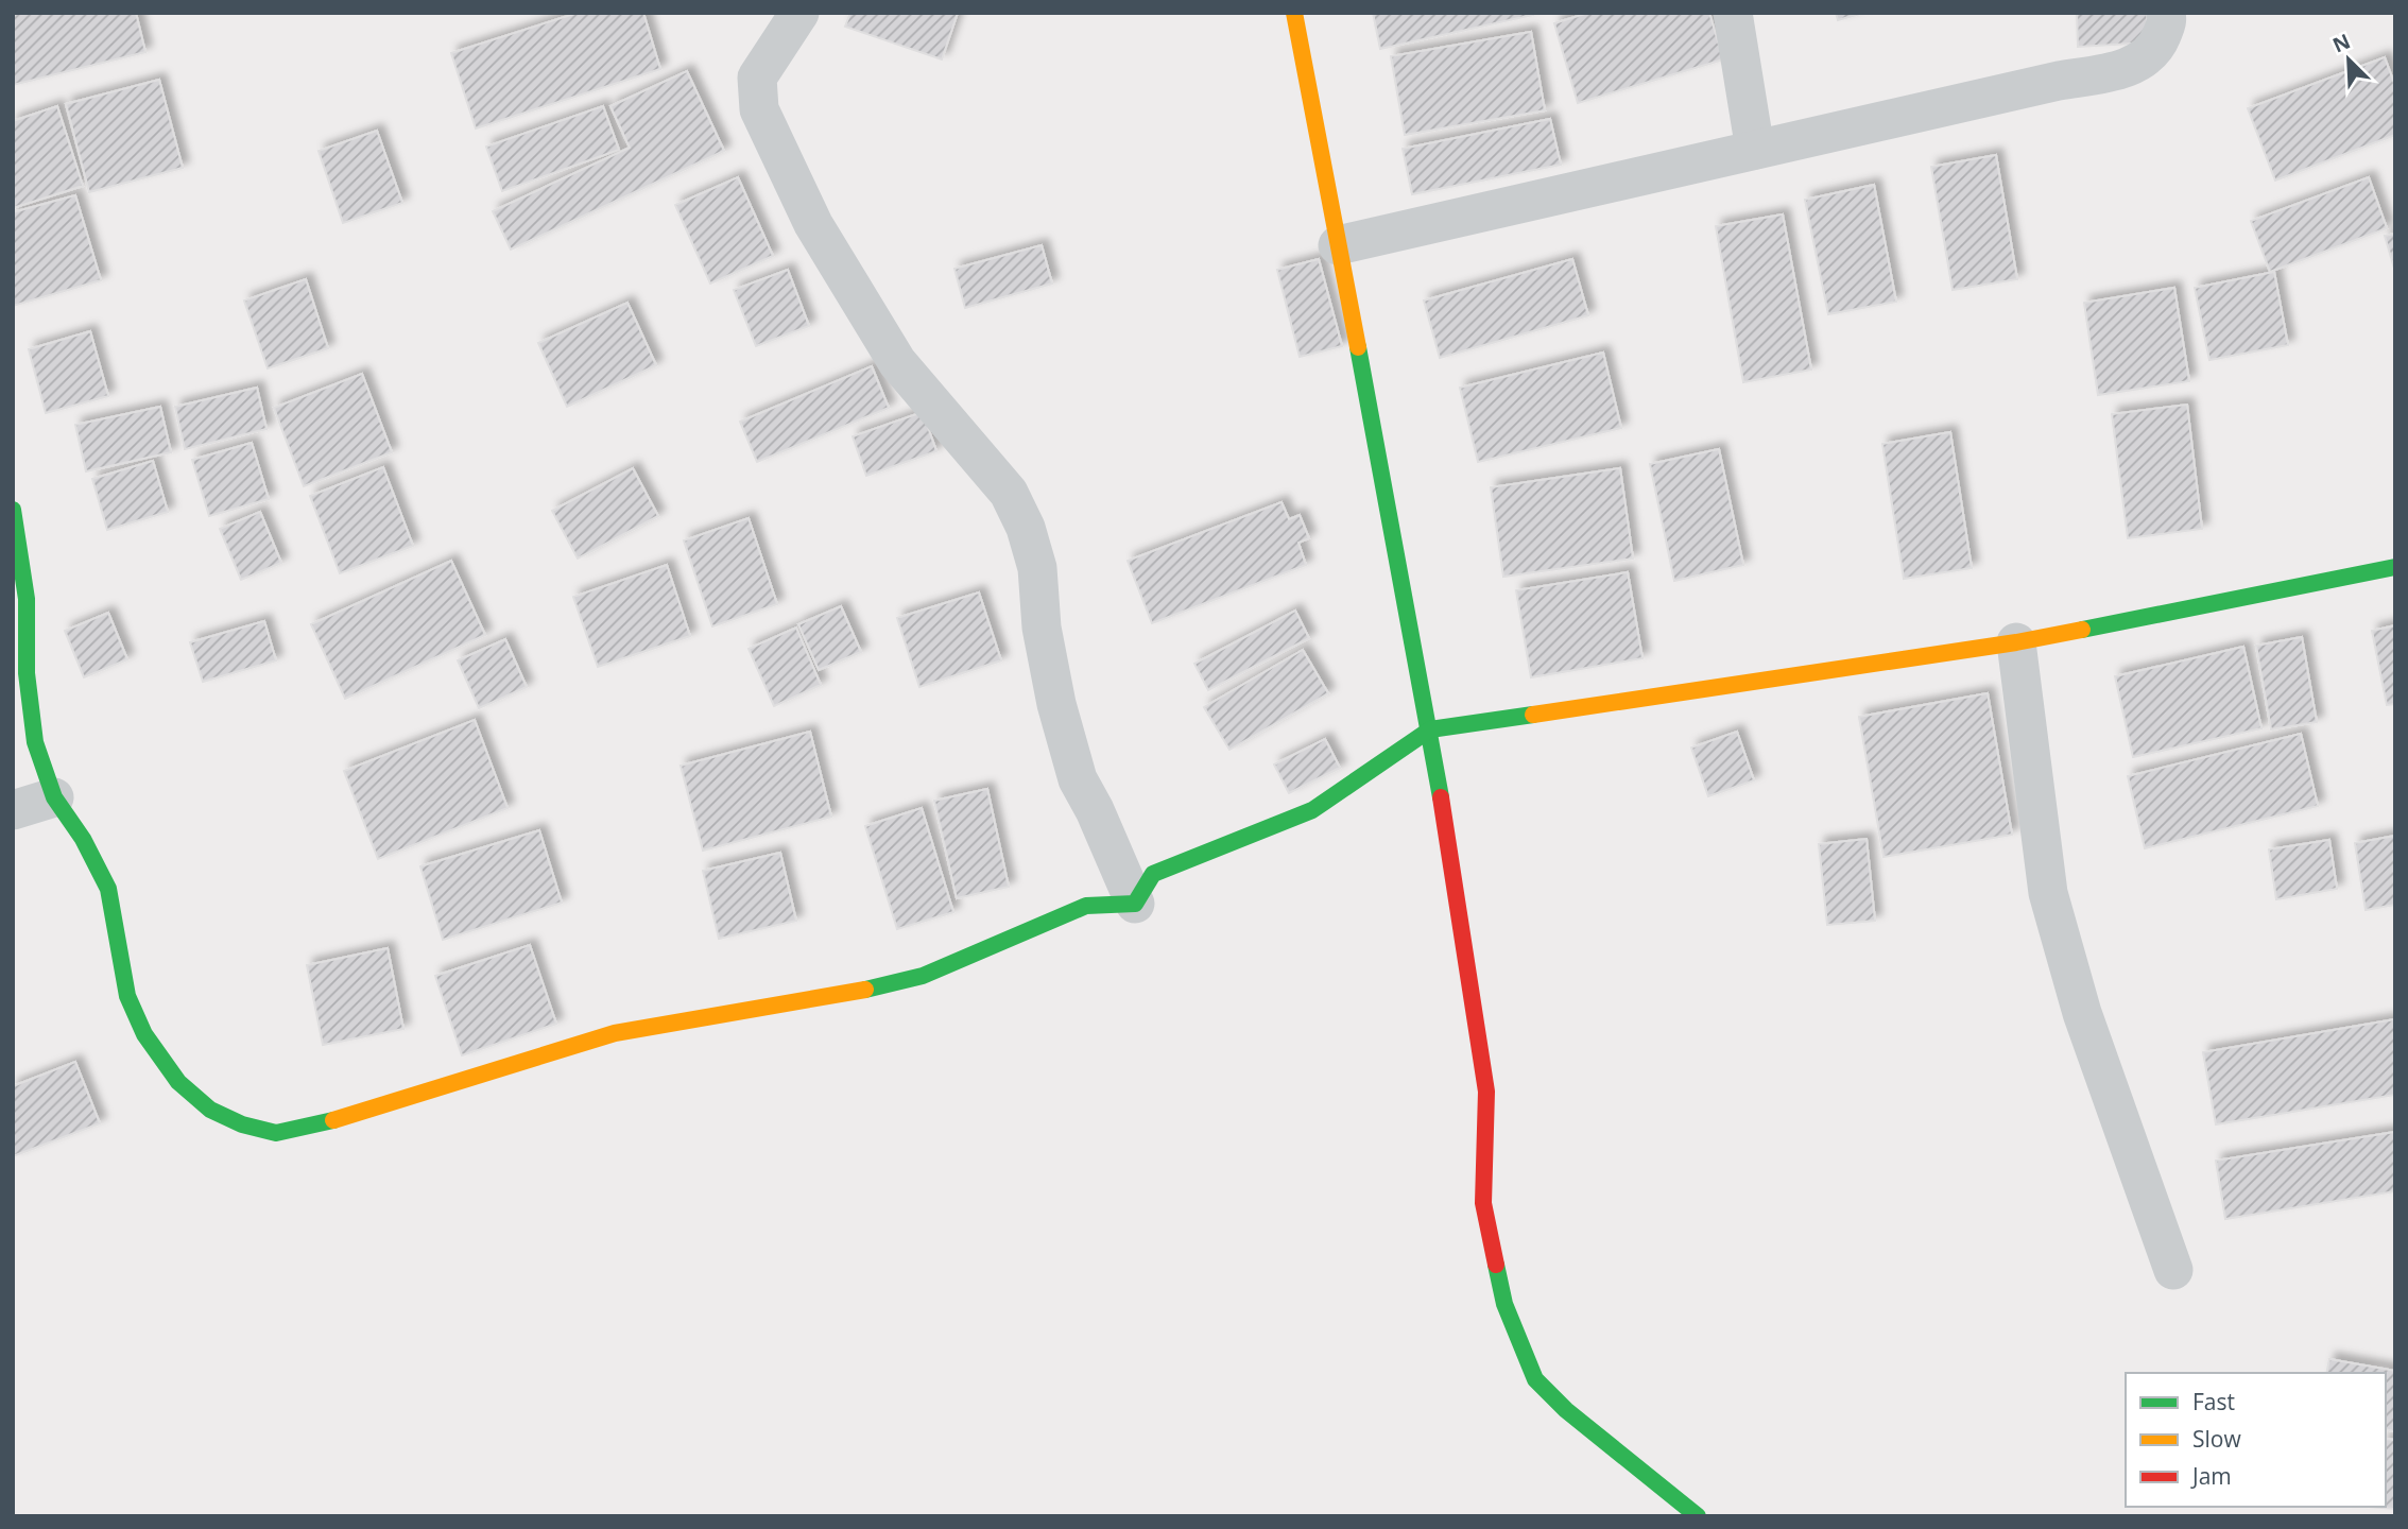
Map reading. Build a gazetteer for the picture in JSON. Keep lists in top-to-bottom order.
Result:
{
  "legend": ["Fast", "Slow", "Jam"],
  "north": "top left"
}
